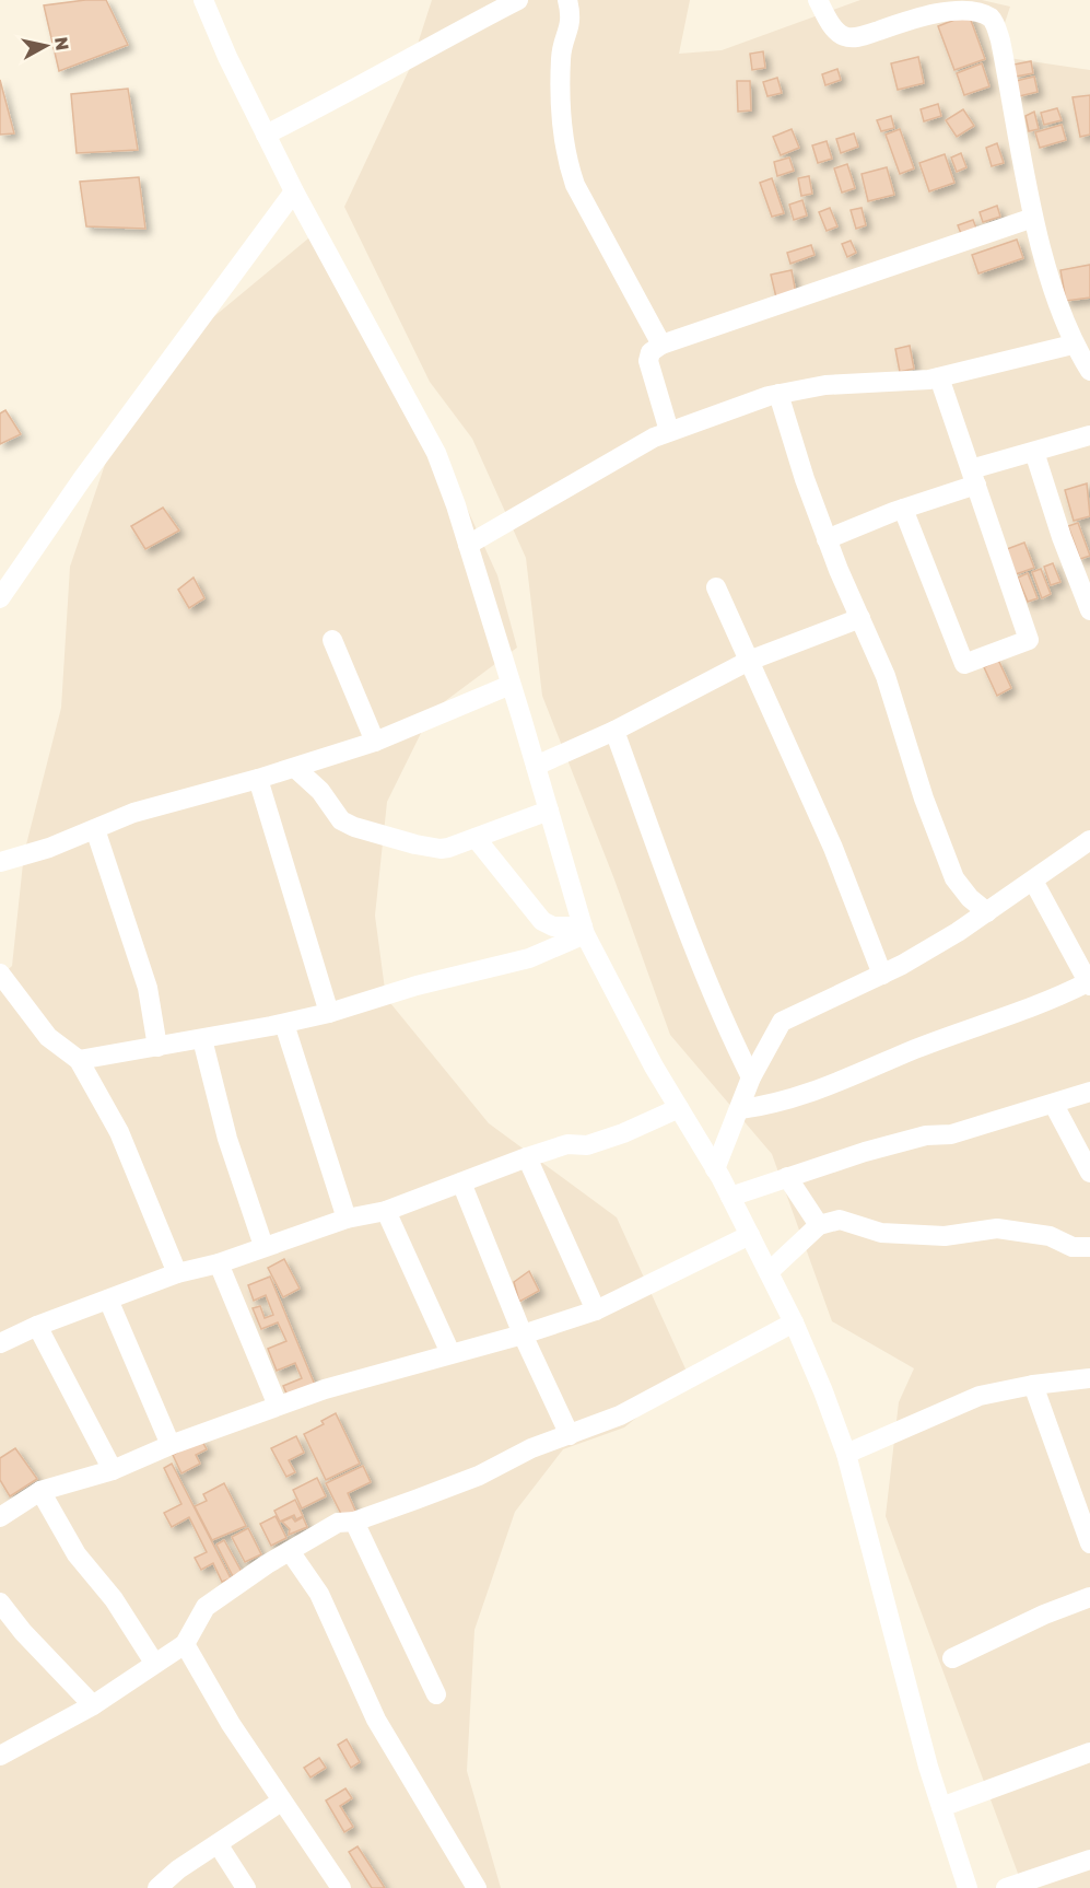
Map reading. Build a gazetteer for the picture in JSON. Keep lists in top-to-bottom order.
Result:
{
  "north": "right"
}
